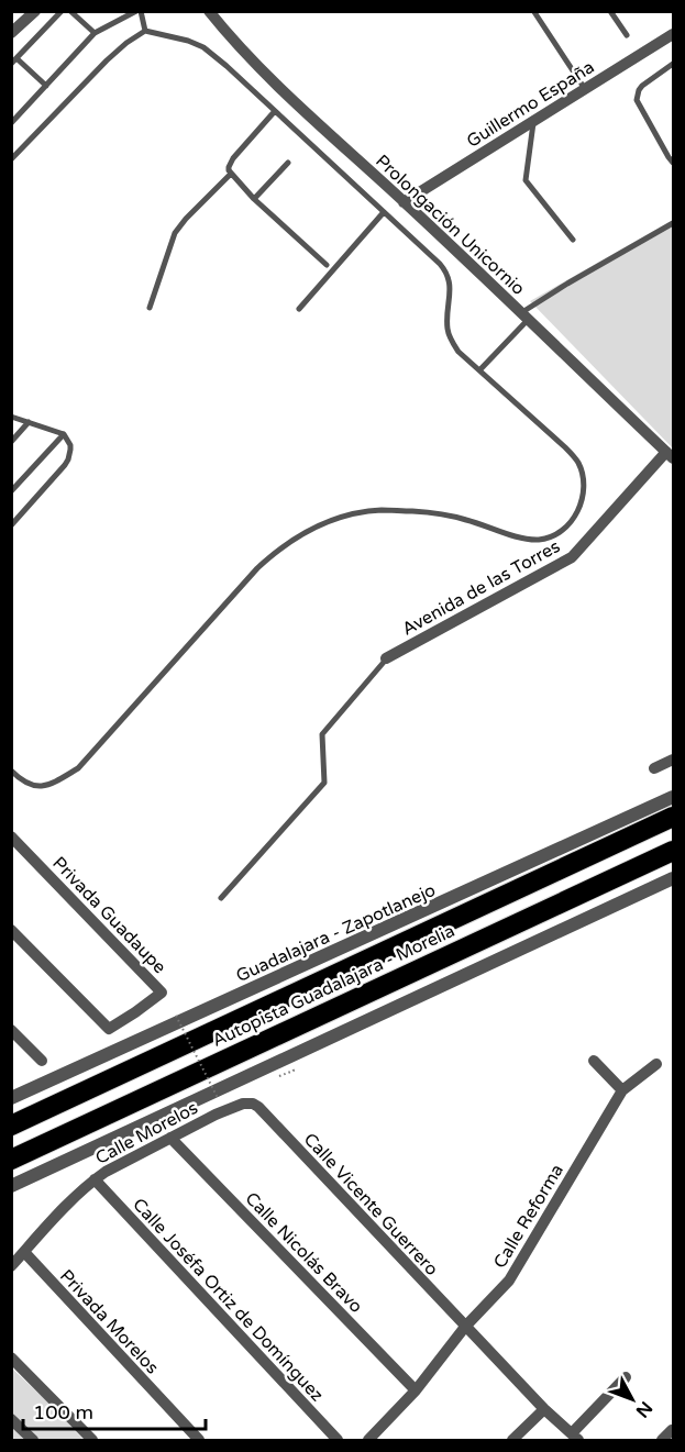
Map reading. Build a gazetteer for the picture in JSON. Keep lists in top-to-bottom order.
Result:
{
  "streets": {
    "highway": ["Autopista Guadalajara - Morelia"],
    "street": [
      "Guillermo España",
      "Prolongación Unicornio",
      "Avenida de las Torres",
      "Privada Guadaupe",
      "Guadalajara - Zapotlanejo",
      "Calle Morelos",
      "Calle Vicente Guerrero",
      "Calle Reforma",
      "Calle Nicolás Bravo",
      "Calle Joséfa Ortiz de Domínguez",
      "Privada Morelos"
    ]
  },
  "crossings": [
    ["Guillermo España", "Prolongación Unicornio"],
    ["Prolongación Unicornio", "Avenida de las Torres"],
    ["Calle Morelos", "Calle Vicente Guerrero"],
    ["Calle Morelos", "Calle Nicolás Bravo"],
    ["Calle Morelos", "Calle Joséfa Ortiz de Domínguez"],
    ["Calle Morelos", "Privada Morelos"],
    ["Calle Vicente Guerrero", "Calle Reforma"],
    ["Calle Reforma", "Calle Nicolás Bravo"]
  ],
  "scale_bar": "100 m",
  "north": "bottom right"
}
